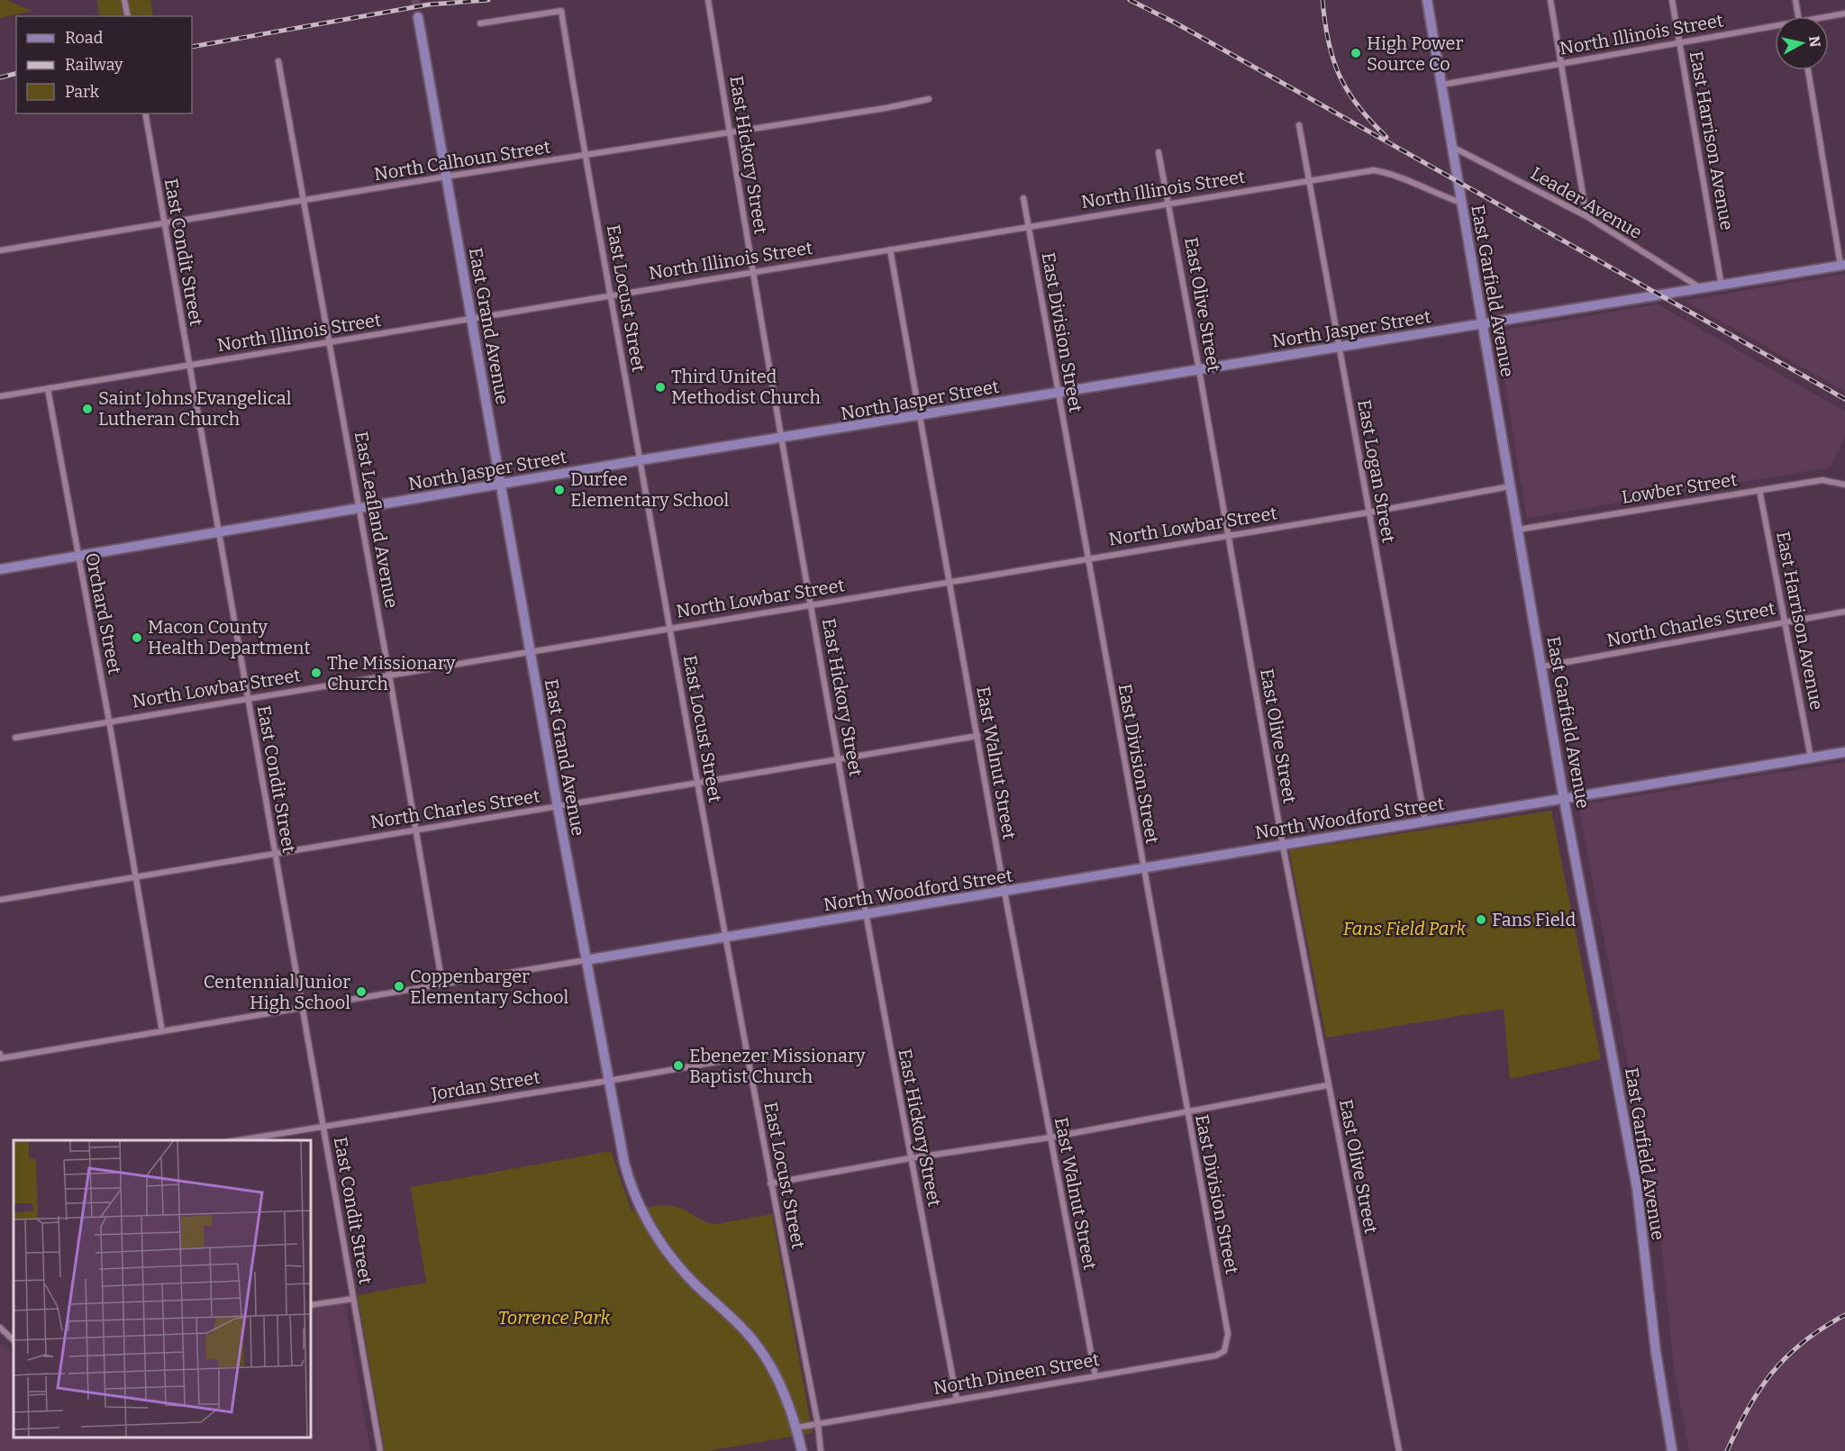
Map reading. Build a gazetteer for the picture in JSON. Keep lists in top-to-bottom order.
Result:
{
  "streets": {
    "street": [
      "North Illinois Street",
      "East Harrison Avenue",
      "East Hickory Street",
      "North Calhoun Street",
      "Leader Avenue",
      "East Condit Street",
      "East Garfield Avenue",
      "East Locust Street",
      "East Olive Street",
      "East Grand Avenue",
      "North Jasper Street",
      "East Division Street",
      "East Logan Street",
      "Lowber Street",
      "East Leafland Avenue",
      "North Lowbar Street",
      "Orchard Street",
      "North Charles Street",
      "East Walnut Street",
      "North Woodford Street",
      "Jordan Street",
      "North Dineen Street"
    ]
  },
  "crossings": [
    ["North Illinois Street", "East Harrison Avenue"],
    ["North Illinois Street", "East Hickory Street"],
    ["North Illinois Street", "East Condit Street"],
    ["North Illinois Street", "East Garfield Avenue"],
    ["North Illinois Street", "East Locust Street"],
    ["North Illinois Street", "East Olive Street"],
    ["North Illinois Street", "East Grand Avenue"],
    ["North Illinois Street", "East Division Street"],
    ["North Illinois Street", "East Logan Street"],
    ["North Illinois Street", "East Leafland Avenue"],
    ["North Illinois Street", "Orchard Street"],
    ["North Illinois Street", "East Walnut Street"],
    ["East Harrison Avenue", "North Jasper Street"],
    ["East Harrison Avenue", "Lowber Street"],
    ["East Harrison Avenue", "North Charles Street"],
    ["East Harrison Avenue", "North Woodford Street"],
    ["East Hickory Street", "North Calhoun Street"],
    ["East Hickory Street", "North Jasper Street"],
    ["East Hickory Street", "North Lowbar Street"],
    ["East Hickory Street", "North Charles Street"],
    ["East Hickory Street", "North Woodford Street"],
    ["East Hickory Street", "North Dineen Street"],
    ["North Calhoun Street", "East Condit Street"],
    ["North Calhoun Street", "East Locust Street"],
    ["North Calhoun Street", "East Grand Avenue"],
    ["North Calhoun Street", "East Leafland Avenue"],
    ["Leader Avenue", "East Garfield Avenue"],
    ["Leader Avenue", "North Jasper Street"],
    ["East Condit Street", "North Jasper Street"],
    ["East Condit Street", "North Lowbar Street"],
    ["East Condit Street", "North Charles Street"],
    ["East Condit Street", "North Woodford Street"],
    ["East Condit Street", "Jordan Street"],
    ["East Garfield Avenue", "North Jasper Street"],
    ["East Garfield Avenue", "Lowber Street"],
    ["East Garfield Avenue", "North Lowbar Street"],
    ["East Garfield Avenue", "North Charles Street"],
    ["East Garfield Avenue", "North Woodford Street"],
    ["East Locust Street", "North Jasper Street"],
    ["East Locust Street", "North Lowbar Street"],
    ["East Locust Street", "North Charles Street"],
    ["East Locust Street", "North Woodford Street"],
    ["East Locust Street", "Jordan Street"],
    ["East Locust Street", "North Dineen Street"],
    ["East Olive Street", "North Jasper Street"],
    ["East Olive Street", "North Lowbar Street"],
    ["East Olive Street", "North Woodford Street"],
    ["East Grand Avenue", "North Jasper Street"],
    ["East Grand Avenue", "North Lowbar Street"],
    ["East Grand Avenue", "North Charles Street"],
    ["East Grand Avenue", "North Woodford Street"],
    ["East Grand Avenue", "Jordan Street"],
    ["East Grand Avenue", "North Dineen Street"],
    ["North Jasper Street", "East Division Street"],
    ["North Jasper Street", "East Logan Street"],
    ["North Jasper Street", "East Leafland Avenue"],
    ["North Jasper Street", "Orchard Street"],
    ["North Jasper Street", "East Walnut Street"],
    ["East Division Street", "North Lowbar Street"],
    ["East Division Street", "North Woodford Street"],
    ["East Division Street", "North Dineen Street"],
    ["East Logan Street", "North Lowbar Street"],
    ["East Logan Street", "North Woodford Street"],
    ["East Leafland Avenue", "North Lowbar Street"],
    ["East Leafland Avenue", "North Charles Street"],
    ["East Leafland Avenue", "North Woodford Street"],
    ["North Lowbar Street", "Orchard Street"],
    ["North Lowbar Street", "East Walnut Street"],
    ["Orchard Street", "North Charles Street"],
    ["Orchard Street", "North Woodford Street"],
    ["North Charles Street", "East Walnut Street"],
    ["East Walnut Street", "North Woodford Street"],
    ["East Walnut Street", "North Dineen Street"]
  ],
  "parks": ["Fans Field Park", "Torrence Park"],
  "places": [
    "High Power Source Co",
    "Third United Methodist Church",
    "Saint Johns Evangelical Lutheran Church",
    "Durfee Elementary School",
    "Macon County Health Department",
    "The Missionary Church",
    "Fans Field",
    "Coppenbarger Elementary School",
    "Centennial Junior High School",
    "Ebenezer Missionary Baptist Church"
  ],
  "legend": ["Road", "Railway", "Park"],
  "north": "right"
}
